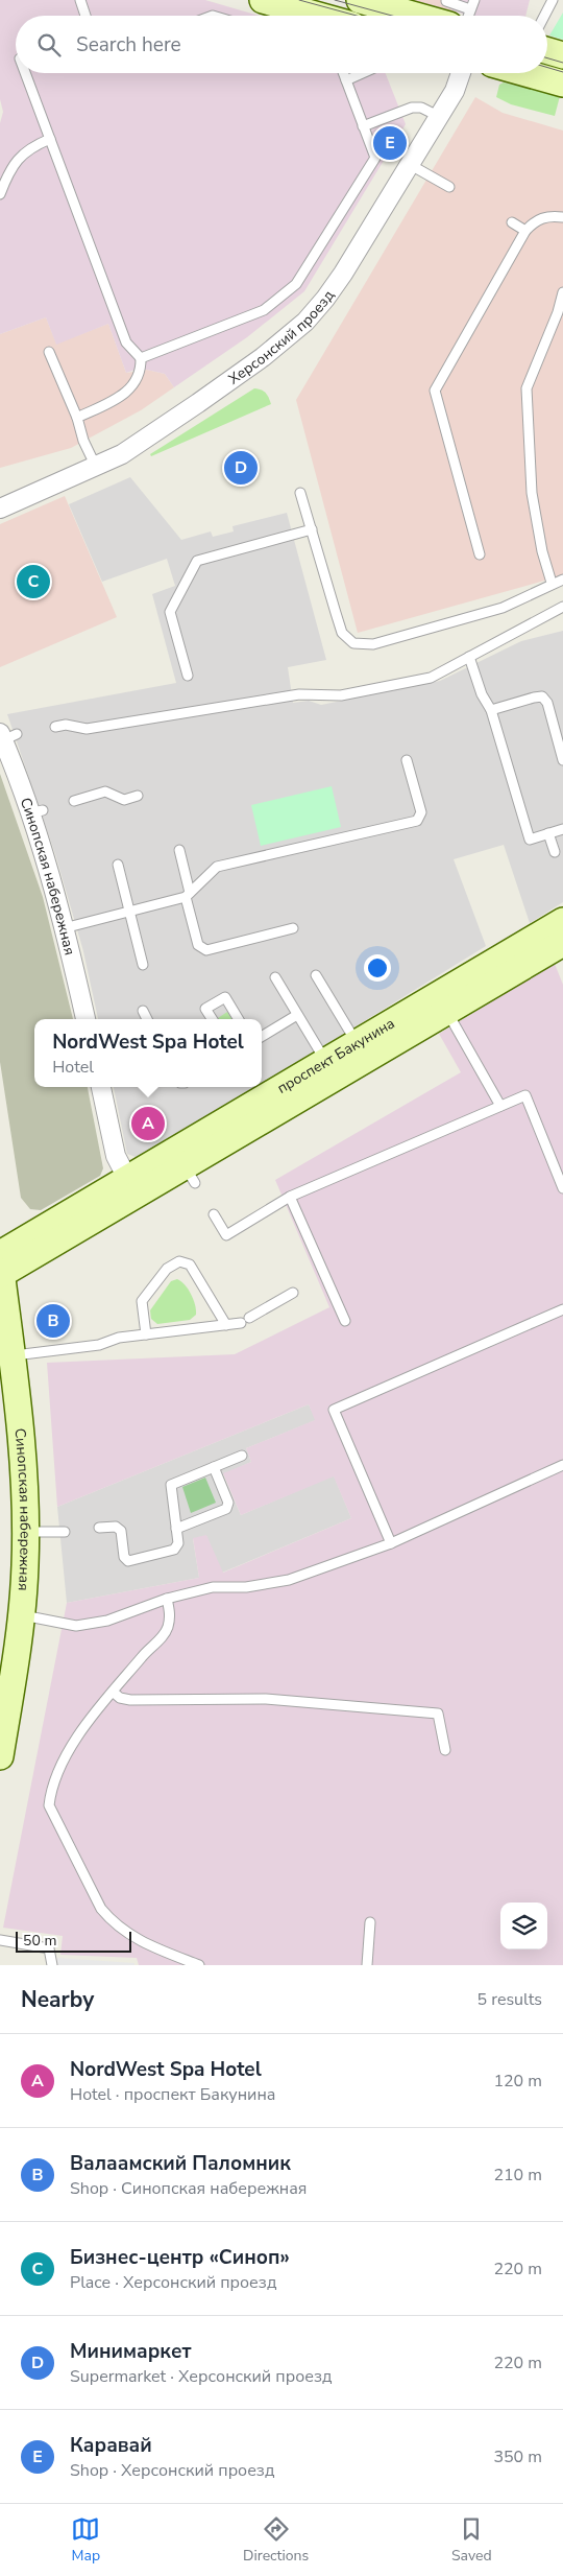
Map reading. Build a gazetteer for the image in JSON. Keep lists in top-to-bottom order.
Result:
{
  "streets": {
    "street": ["Херсонский проезд", "Синопская набережная", "проспект Бакунина"]
  },
  "crossings": [
    ["Синопская набережная", "проспект Бакунина"]
  ],
  "scale_bar": "50 m",
  "page": {
    "search": "Search here",
    "pins": [
      "E",
      "D",
      "C",
      "A",
      "B"
    ],
    "popup": ["NordWest Spa Hotel", "Hotel"],
    "scale": "50 m",
    "heading": ["Nearby", "5 results"],
    "list": [
      {
        "mark": "A",
        "name": "NordWest Spa Hotel",
        "note": "Hotel · проспект Бакунина",
        "value": "120 m"
      },
      {
        "mark": "B",
        "name": "Валаамский Паломник",
        "note": "Shop · Синопская набережная",
        "value": "210 m"
      },
      {
        "mark": "C",
        "name": "Бизнес-центр «Синоп»",
        "note": "Place · Херсонский проезд",
        "value": "220 m"
      },
      {
        "mark": "D",
        "name": "Минимаркет",
        "note": "Supermarket · Херсонский проезд",
        "value": "220 m"
      },
      {
        "mark": "E",
        "name": "Каравай",
        "note": "Shop · Херсонский проезд",
        "value": "350 m"
      }
    ],
    "nav": ["Map", "Directions", "Saved"]
  }
}
